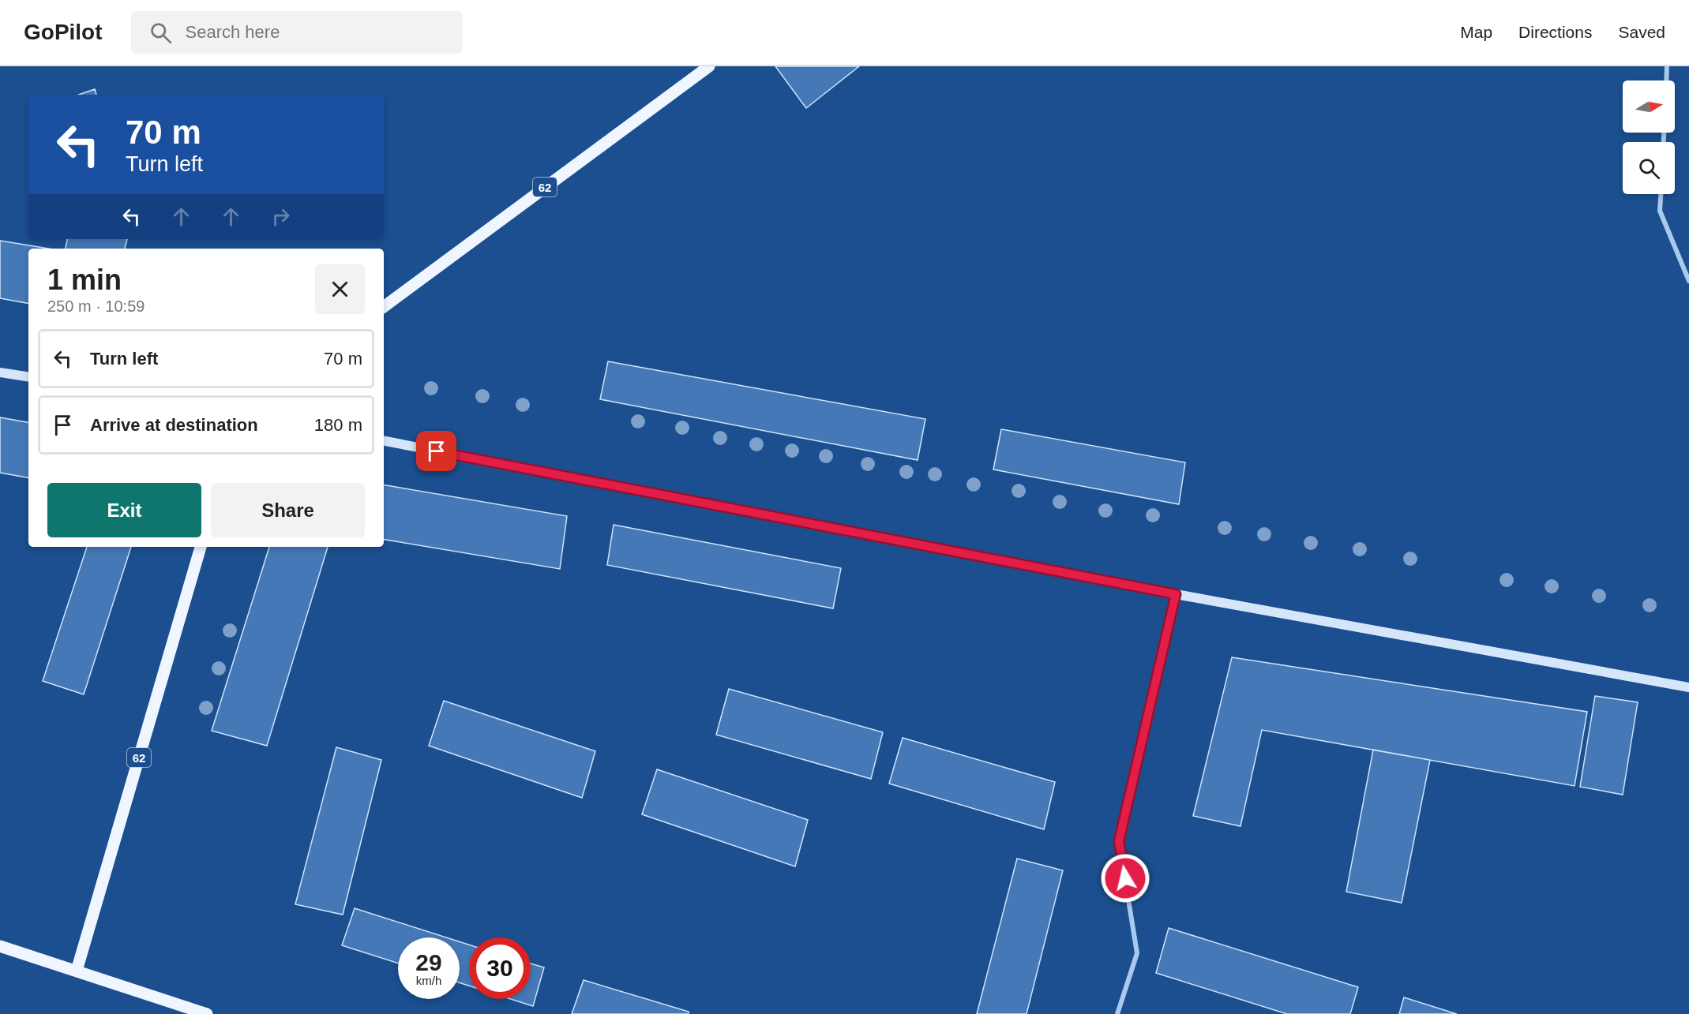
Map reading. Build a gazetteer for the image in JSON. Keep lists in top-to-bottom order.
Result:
{
  "streets": {
    "main road": ["62"]
  },
  "north": "right",
  "page": {
    "header": "GoPilot",
    "search": "Search here",
    "nav": ["Map", "Directions", "Saved"],
    "turn": ["70 m", "Turn left"],
    "heading": ["1 min", "250 m · 10:59"],
    "list": [
      {
        "name": "Turn left",
        "value": "70 m"
      },
      {
        "name": "Arrive at destination",
        "value": "180 m"
      }
    ],
    "buttons": ["Exit", "Share"],
    "speed": "29 km/h",
    "limit": "30"
  }
}
